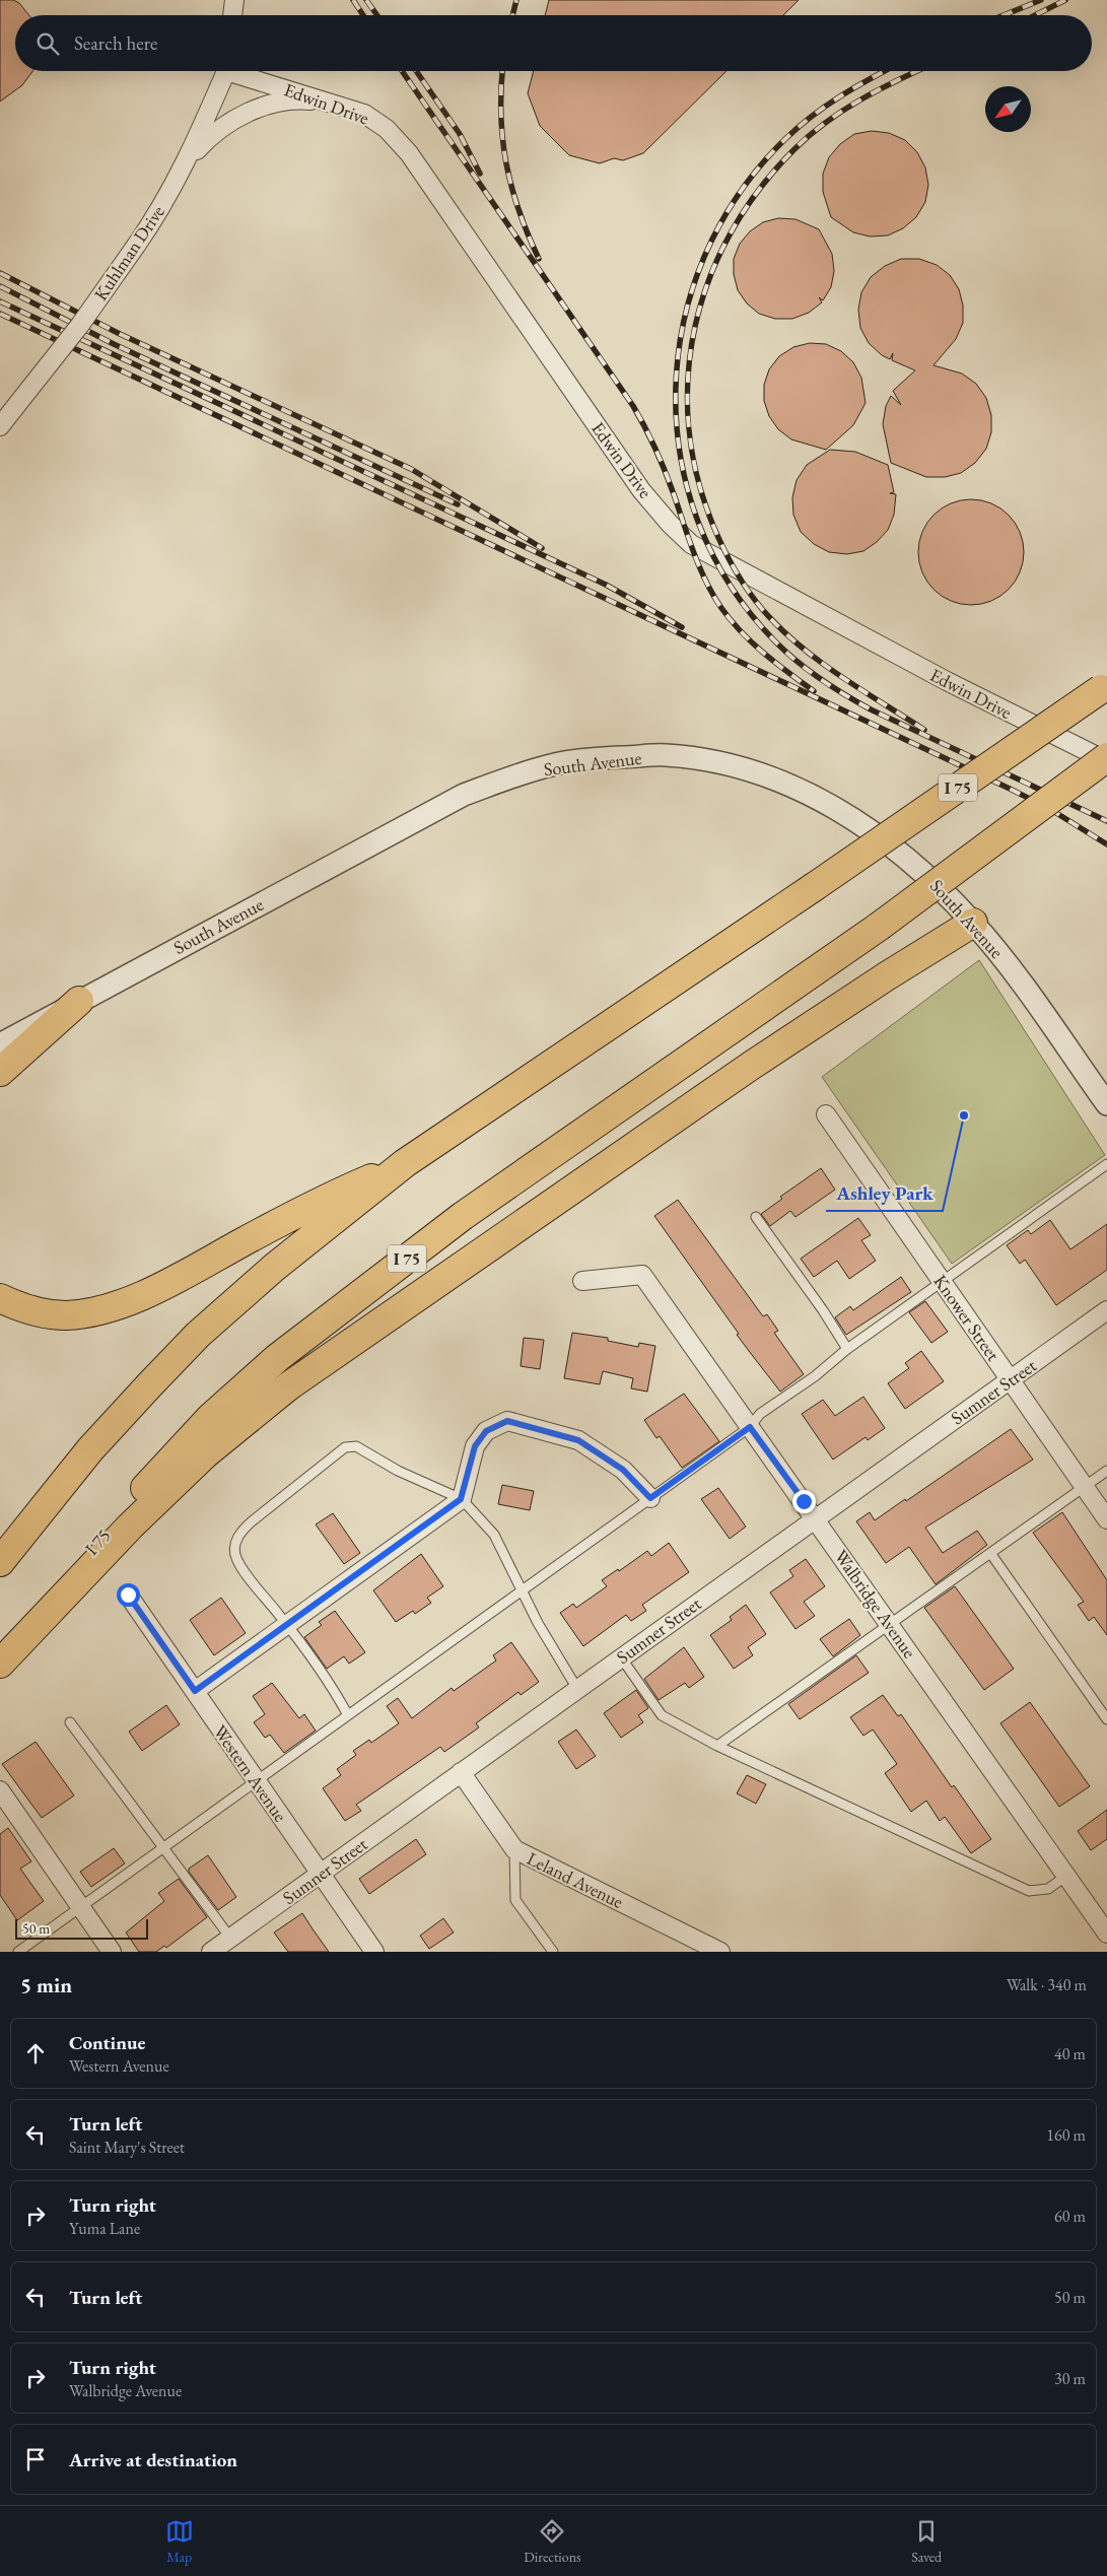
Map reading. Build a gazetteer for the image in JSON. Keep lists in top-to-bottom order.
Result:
{
  "streets": {
    "highway": ["I 75"],
    "street": [
      "Edwin Drive",
      "Kuhlman Drive",
      "South Avenue",
      "Knower Street",
      "Sumner Street",
      "Walbridge Avenue",
      "Western Avenue",
      "Leland Avenue"
    ]
  },
  "crossings": [
    ["Edwin Drive", "I 75"],
    ["Knower Street", "Sumner Street"],
    ["Sumner Street", "Walbridge Avenue"],
    ["Sumner Street", "Western Avenue"],
    ["Sumner Street", "Leland Avenue"]
  ],
  "places": ["Ashley Park"],
  "scale_bar": "50 m",
  "north": "bottom left",
  "page": {
    "search": "Search here",
    "scale": "50 m",
    "heading": ["5 min", "Walk · 340 m"],
    "list": [
      ["Continue", "Western Avenue", "40 m"],
      ["Turn left", "Saint Mary's Street", "160 m"],
      ["Turn right", "Yuma Lane", "60 m"],
      ["Turn left", "50 m"],
      ["Turn right", "Walbridge Avenue", "30 m"],
      "Arrive at destination"
    ],
    "nav": ["Map", "Directions", "Saved"]
  }
}
